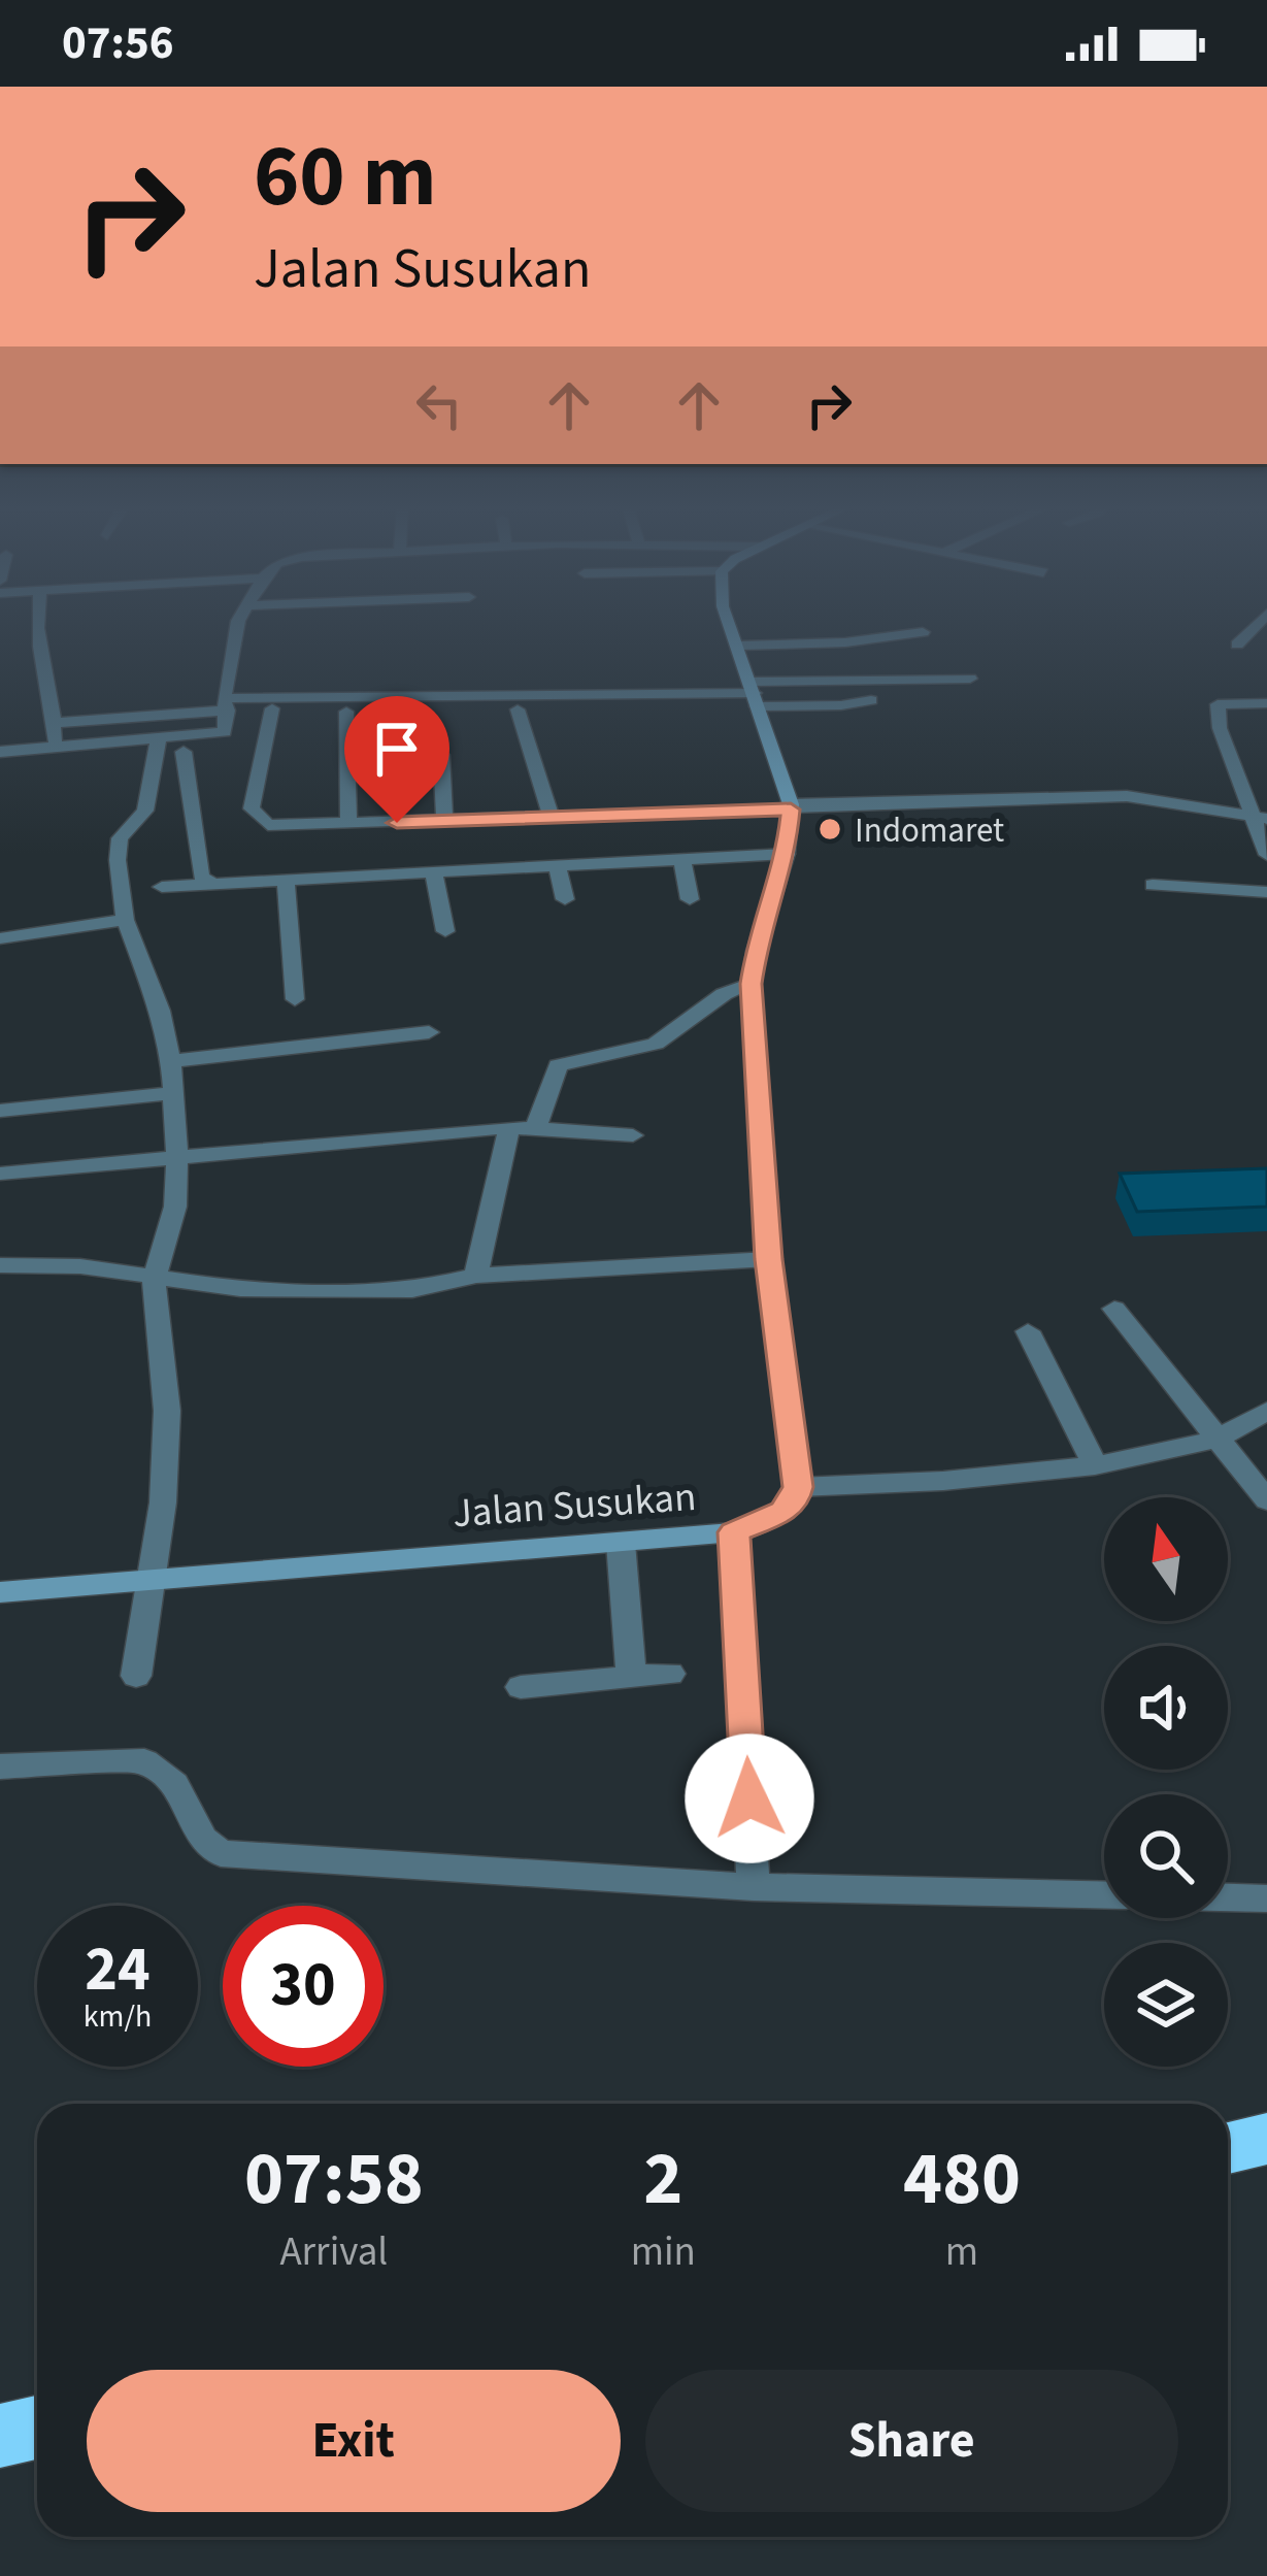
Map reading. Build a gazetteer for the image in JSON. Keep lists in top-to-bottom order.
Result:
{
  "streets": {
    "street": ["Jalan Susukan"]
  },
  "places": ["Indomaret"],
  "north": "top",
  "page": {
    "status": "07:56",
    "turn": ["60 m", "Jalan Susukan"],
    "speed": "24 km/h",
    "limit": "30",
    "eta": [
      "07:58",
      "Arrival",
      "2",
      "min",
      "480",
      "m"
    ],
    "buttons": ["Exit", "Share"]
  }
}
